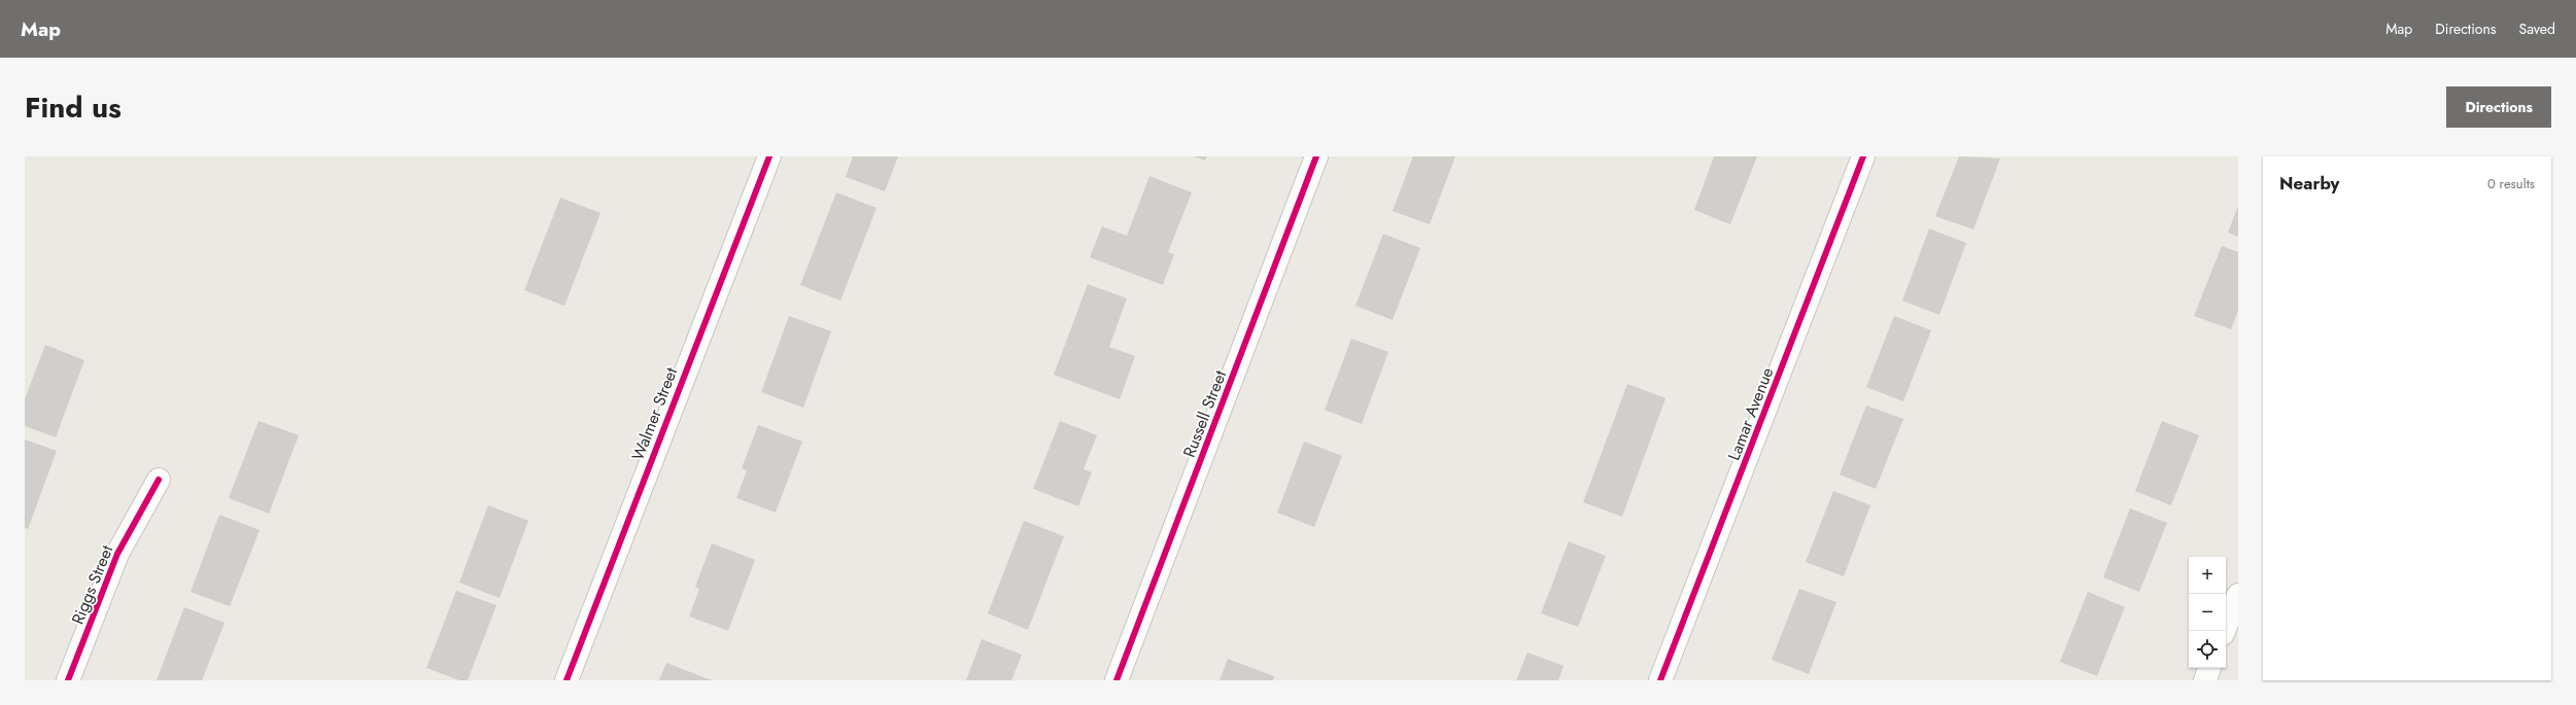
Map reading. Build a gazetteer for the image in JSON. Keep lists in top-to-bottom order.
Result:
{
  "streets": {
    "street": [
      "Walmer Street",
      "Russell Street",
      "Lamar Avenue",
      "Riggs Street"
    ]
  },
  "page": {
    "header": "Map",
    "nav": ["Map", "Directions", "Saved"],
    "title": "Find us",
    "buttons": "Directions",
    "heading": ["Nearby", "0 results"],
    "map_buttons": ["+", "−"]
  }
}
